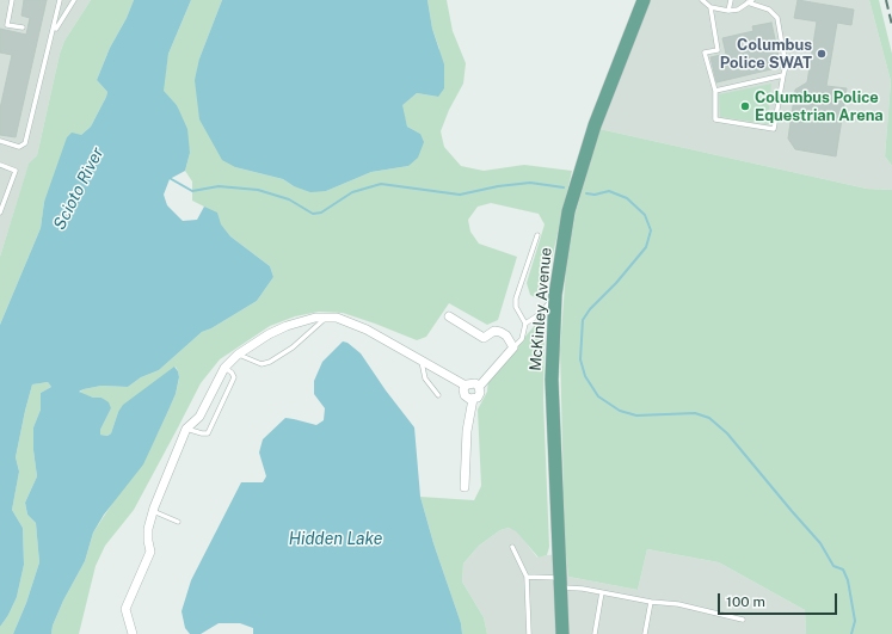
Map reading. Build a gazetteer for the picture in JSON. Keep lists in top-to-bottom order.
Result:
{
  "streets": {
    "main road": ["McKinley Avenue"]
  },
  "water": ["Scioto River", "Hidden Lake"],
  "places": ["Columbus Police SWAT", "Columbus Police Equestrian Arena"],
  "scale_bar": "100 m"
}
